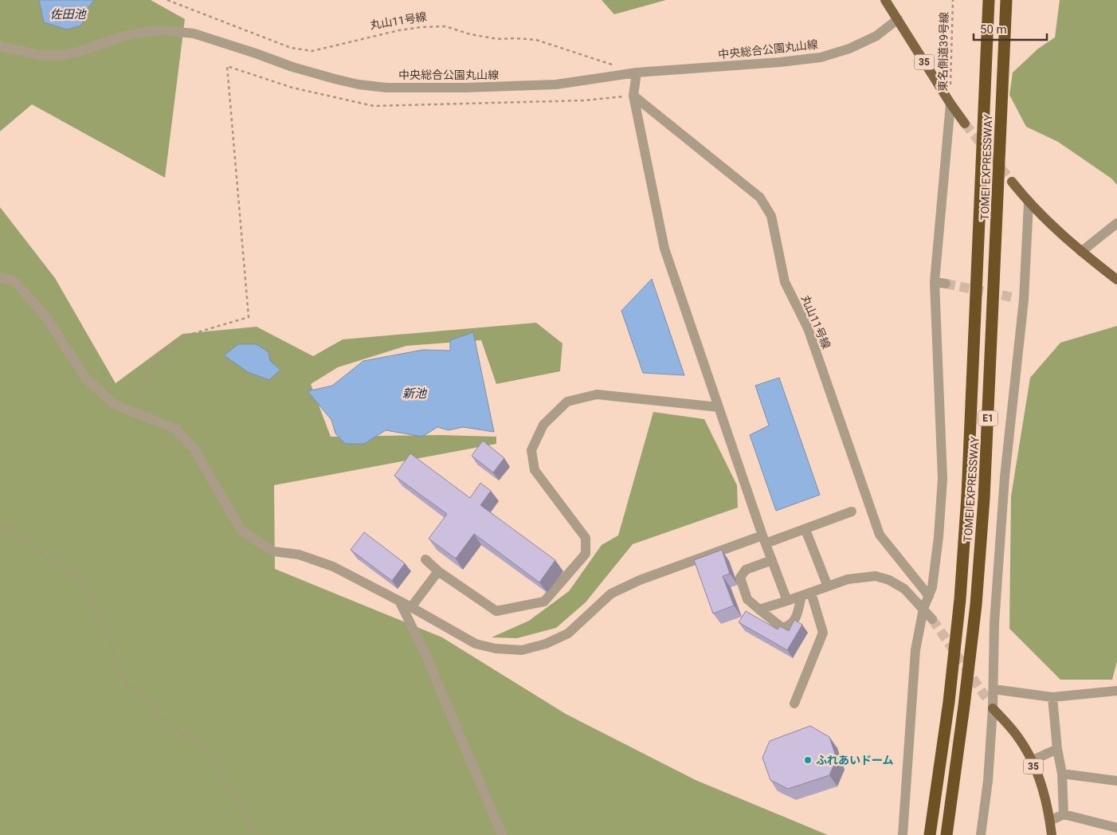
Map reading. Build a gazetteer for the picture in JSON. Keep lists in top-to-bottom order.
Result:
{
  "streets": {
    "highway": ["TOMEI EXPRESSWAY", "E1"],
    "main road": ["35"],
    "street": ["丸山11号線", "中央総合公園丸山線"],
    "path": ["東名側道39号線"]
  },
  "crossings": [
    ["中央総合公園丸山線", "35"],
    ["東名側道39号線", "35"]
  ],
  "water": ["佐田池", "新池"],
  "places": ["ふれあいドーム"],
  "scale_bar": "50 m"
}
